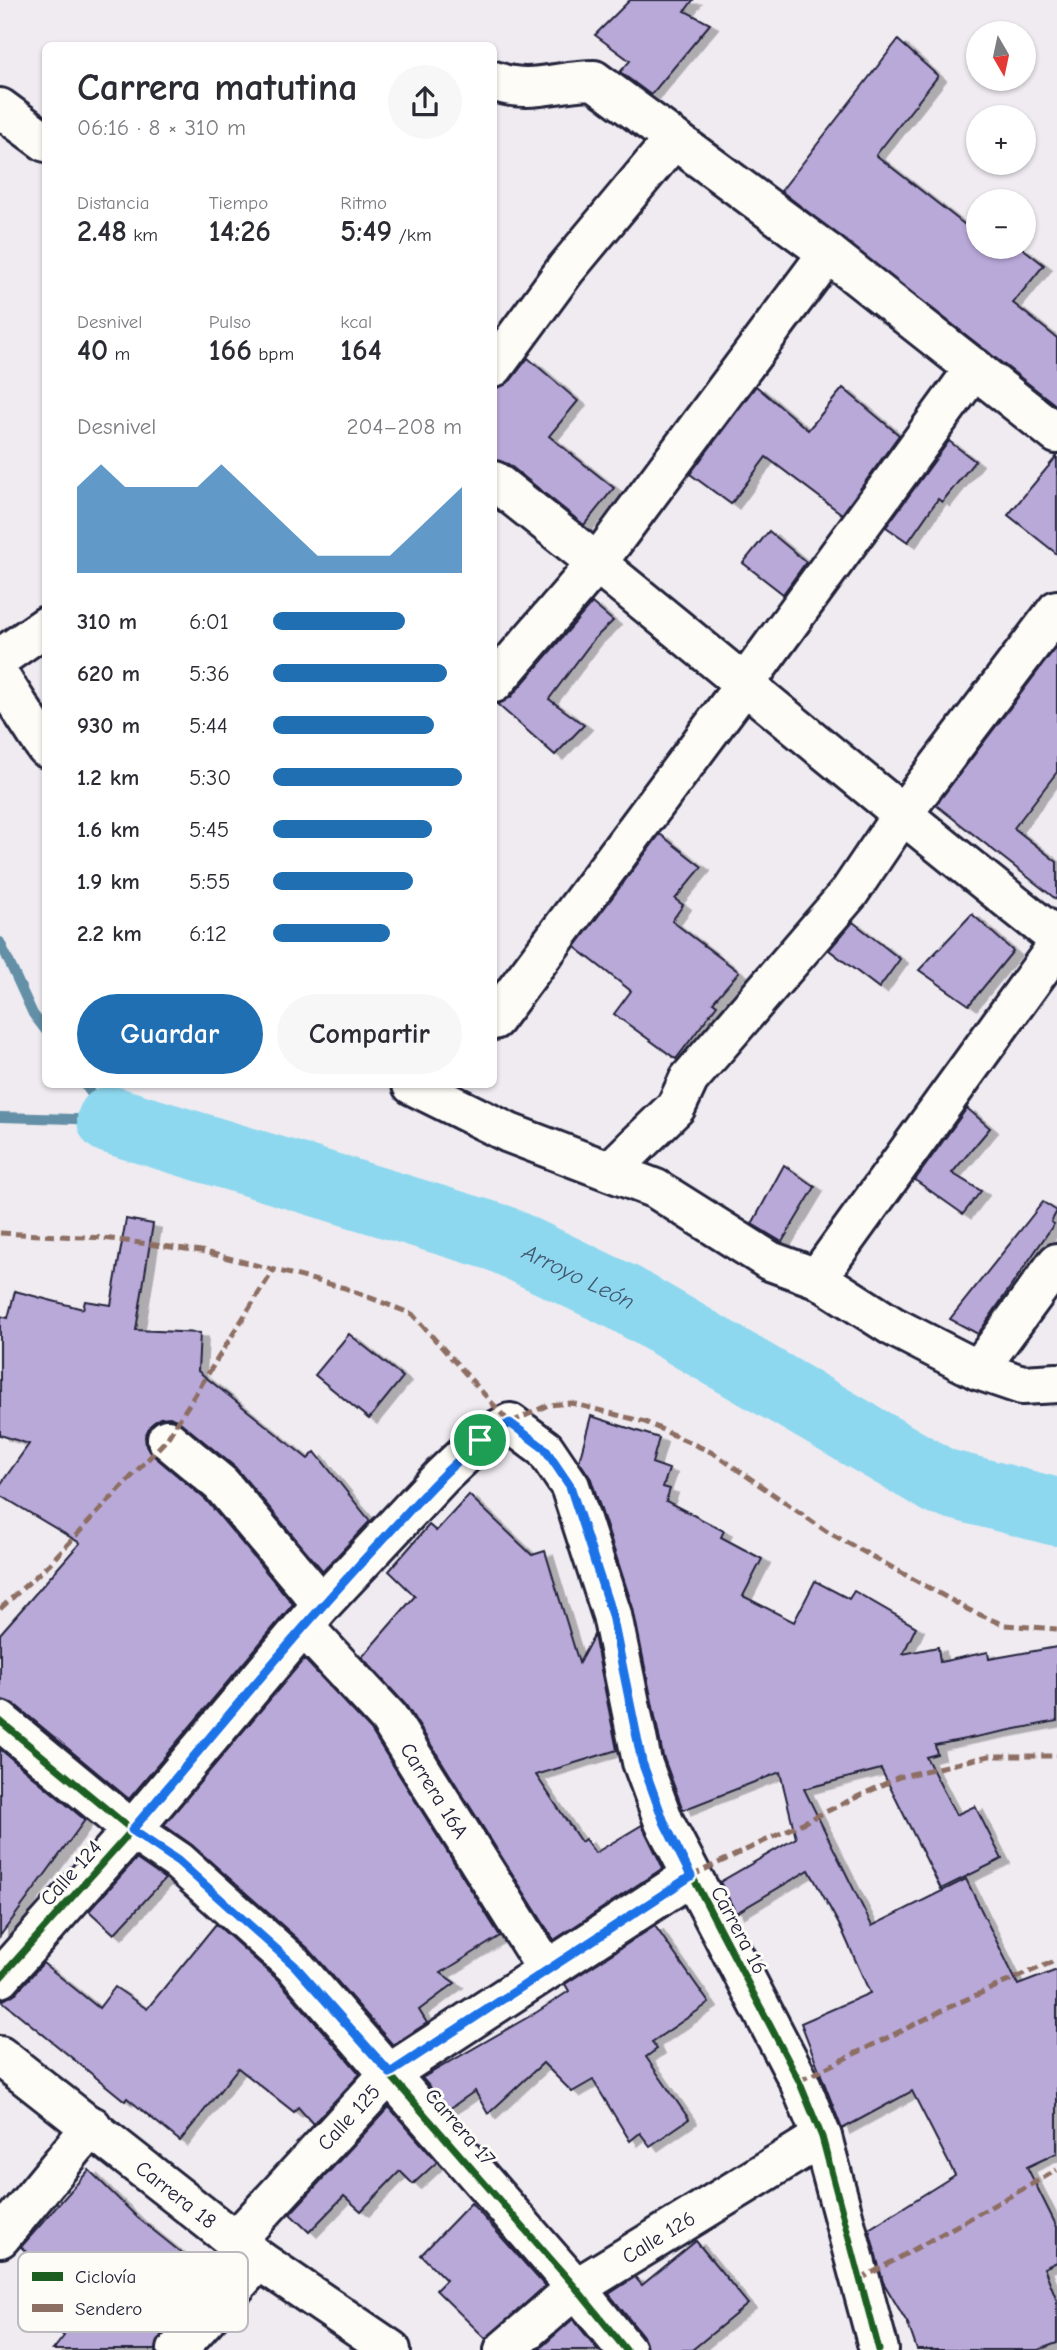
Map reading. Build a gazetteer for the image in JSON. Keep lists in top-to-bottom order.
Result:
{
  "streets": {
    "street": [
      "Carrera 16A",
      "Calle 124",
      "Carrera 16",
      "Calle 125",
      "Carrera 17",
      "Carrera 18",
      "Calle 126"
    ]
  },
  "crossings": [
    ["Carrera 16A", "Calle 124"],
    ["Carrera 16A", "Calle 125"],
    ["Calle 124", "Carrera 16"],
    ["Calle 124", "Carrera 17"],
    ["Carrera 16", "Calle 125"],
    ["Carrera 16", "Calle 126"],
    ["Calle 125", "Carrera 17"],
    ["Calle 125", "Carrera 18"],
    ["Carrera 17", "Calle 126"]
  ],
  "water": ["Arroyo León"],
  "legend": ["Ciclovía", "Sendero"],
  "north": "bottom",
  "page": {
    "map_buttons": ["+", "−"],
    "heading": ["Carrera matutina", "06:16 · 8 × 310 m"],
    "stats": [
      ["Distancia", "2.48 km"],
      ["Tiempo", "14:26"],
      ["Ritmo", "5:49 /km"],
      ["Desnivel", "40 m"],
      ["Pulso", "166 bpm"],
      ["kcal", "164"]
    ],
    "chart": ["Desnivel", "204–208 m"],
    "list": [
      {
        "name": "310 m",
        "note": "6:01"
      },
      {
        "name": "620 m",
        "note": "5:36"
      },
      {
        "name": "930 m",
        "note": "5:44"
      },
      {
        "name": "1.2 km",
        "note": "5:30"
      },
      {
        "name": "1.6 km",
        "note": "5:45"
      },
      {
        "name": "1.9 km",
        "note": "5:55"
      },
      {
        "name": "2.2 km",
        "note": "6:12"
      }
    ],
    "buttons": ["Guardar", "Compartir"]
  }
}
